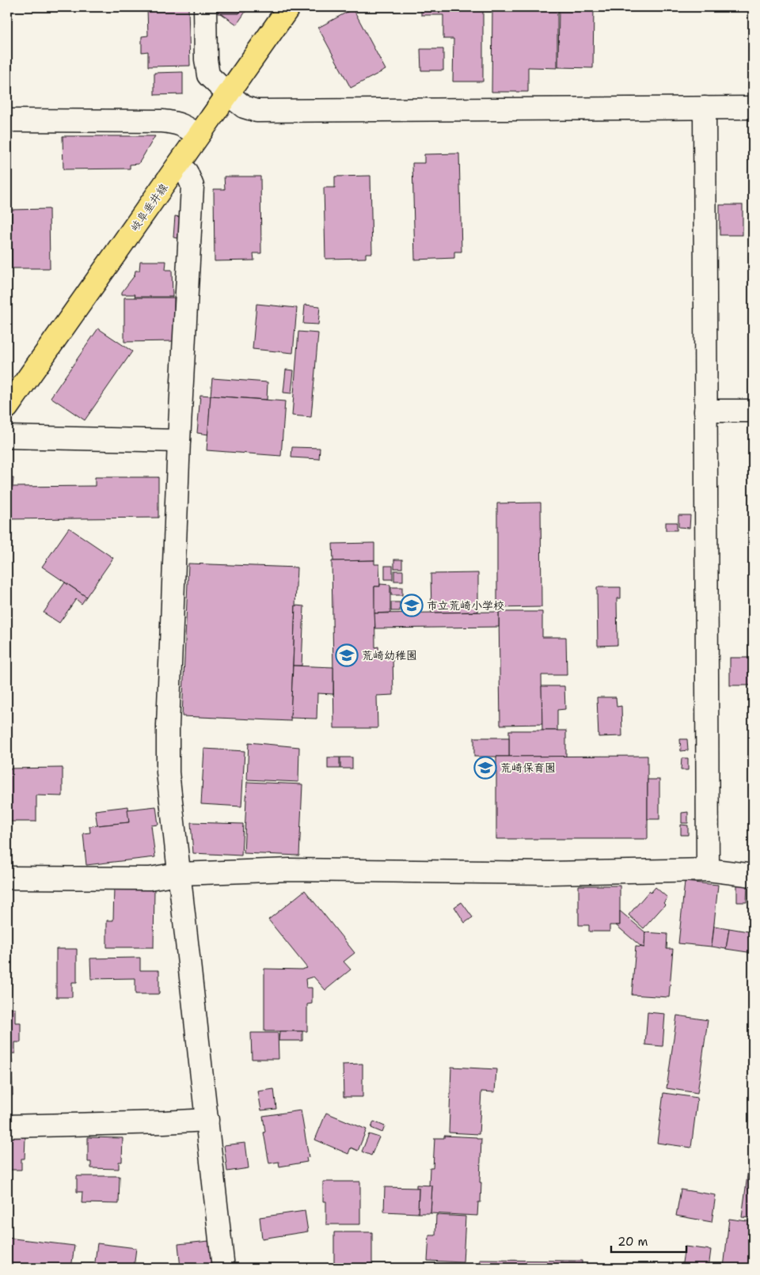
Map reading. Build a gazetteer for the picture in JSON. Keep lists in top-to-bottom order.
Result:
{
  "streets": {
    "main road": ["岐阜垂井線"]
  },
  "places": {
    "school or university": ["市立荒崎小学校", "荒崎幼稚園", "荒崎保育園"]
  },
  "scale_bar": "20 m"
}
